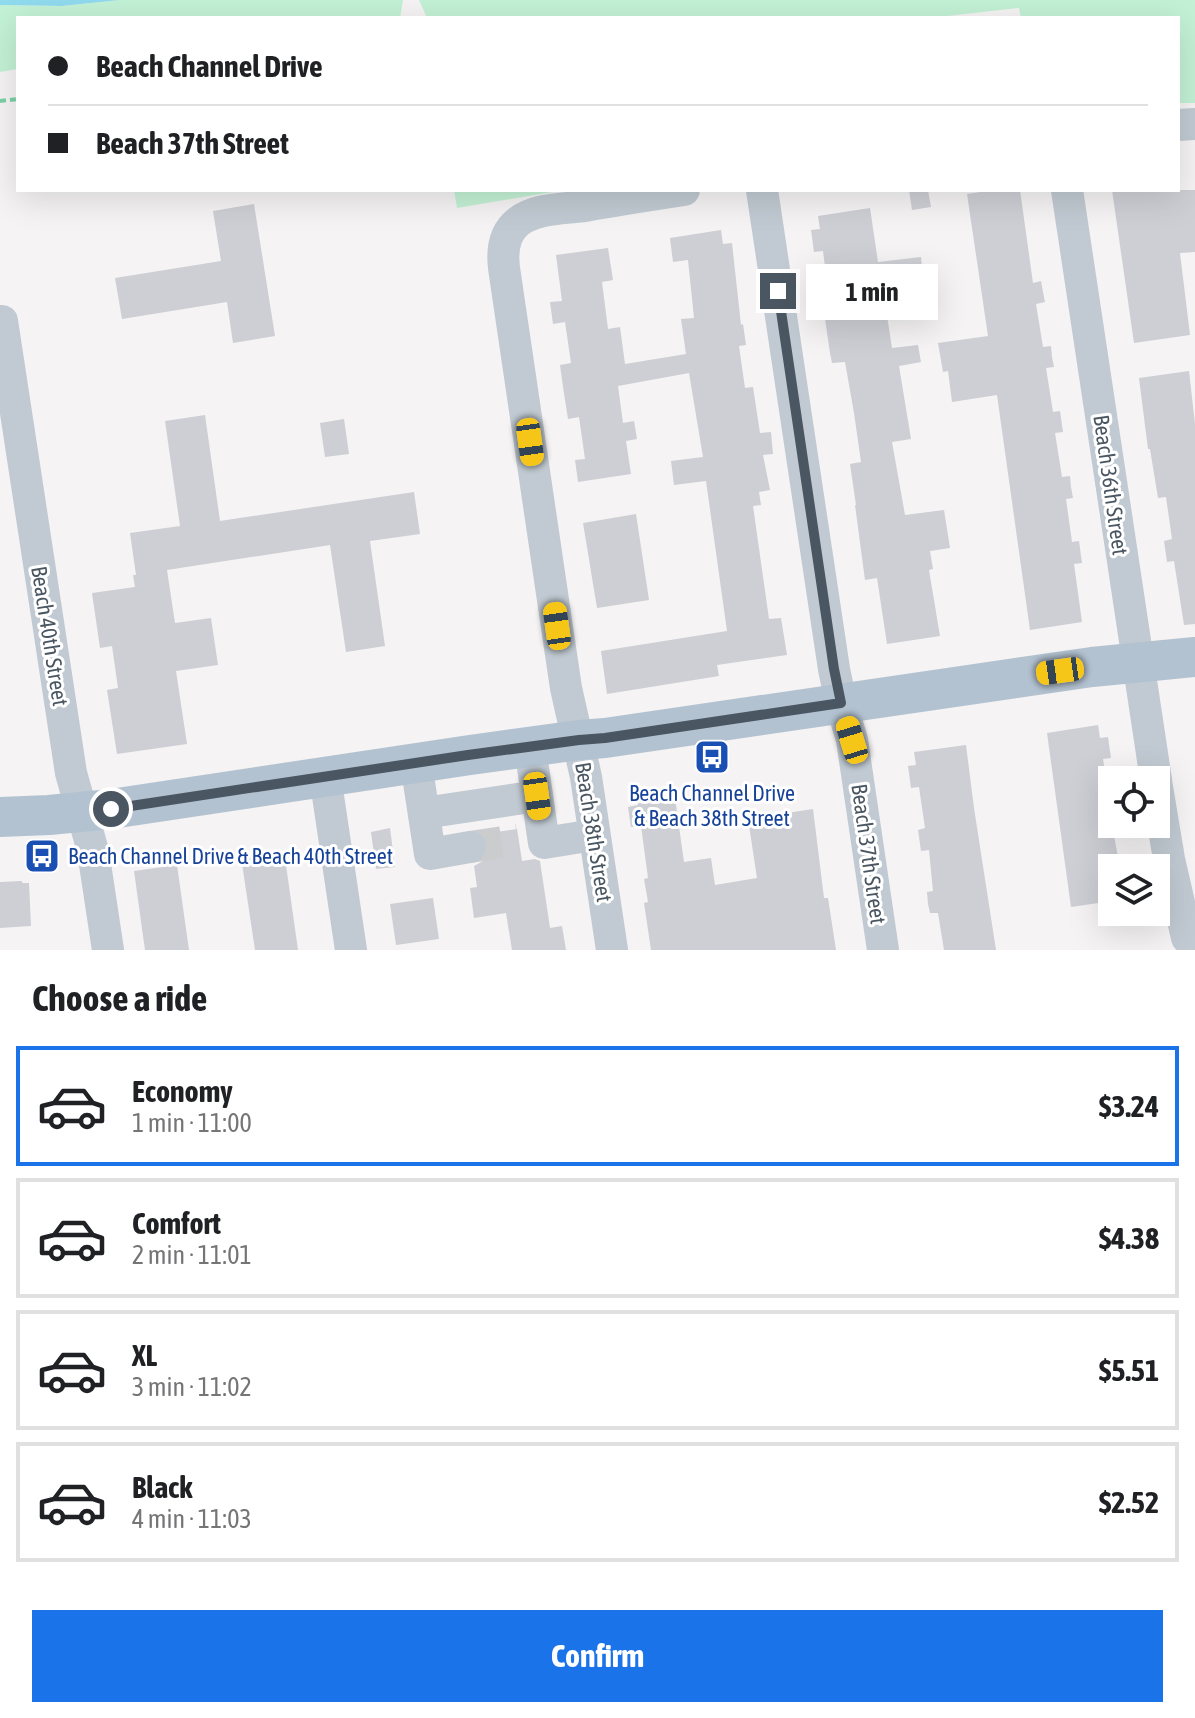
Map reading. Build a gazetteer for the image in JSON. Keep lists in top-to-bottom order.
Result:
{
  "streets": {
    "street": [
      "Beach 36th Street",
      "Beach 40th Street",
      "Beach 38th Street",
      "Beach 37th Street"
    ]
  },
  "places": {
    "bus stop": ["Beach Channel Drive & Beach 38th Street", "Beach Channel Drive & Beach 40th Street"]
  },
  "page": {
    "banner": ["Beach Channel Drive", "Beach 37th Street"],
    "bubble": "1 min",
    "heading": "Choose a ride",
    "list": [
      {
        "name": "Economy",
        "note": "1 min · 11:00",
        "value": "$3.24"
      },
      {
        "name": "Comfort",
        "note": "2 min · 11:01",
        "value": "$4.38"
      },
      {
        "name": "XL",
        "note": "3 min · 11:02",
        "value": "$5.51"
      },
      {
        "name": "Black",
        "note": "4 min · 11:03",
        "value": "$2.52"
      }
    ],
    "buttons": "Confirm"
  }
}
